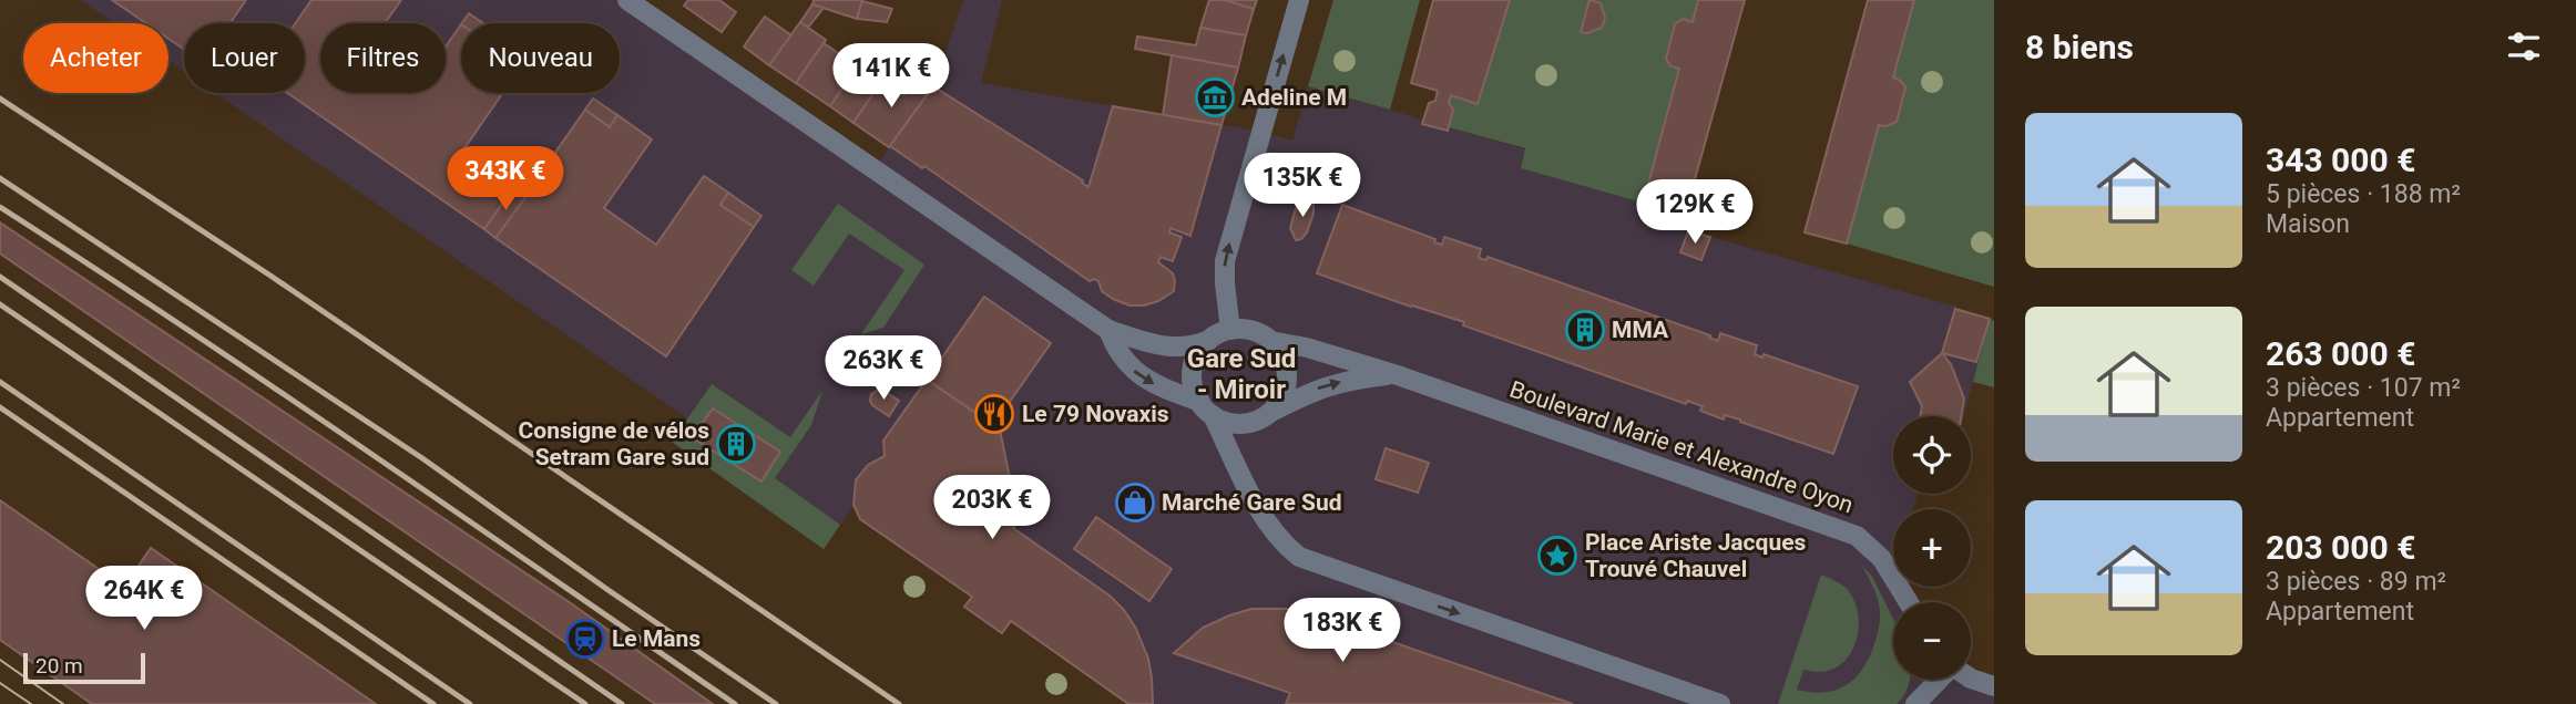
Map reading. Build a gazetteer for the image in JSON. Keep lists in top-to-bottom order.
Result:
{
  "streets": {
    "street": ["Boulevard Marie et Alexandre Oyon"]
  },
  "districts": ["Gare Sud - Miroir"],
  "places": {
    "museum": ["Adeline M"],
    "building": ["MMA", "Consigne de vélos Setram Gare sud"],
    "restaurant": ["Le 79 Novaxis"],
    "shop": ["Marché Gare Sud"],
    "place": ["Place Ariste Jacques Trouvé Chauvel"],
    "station": ["Le Mans"]
  },
  "scale_bar": "20 m",
  "page": {
    "heading": "8 biens",
    "chip": [
      "Acheter",
      "Louer",
      "Filtres",
      "Nouveau"
    ],
    "price": [
      "141K €",
      "343K €",
      "135K €",
      "129K €",
      "263K €",
      "203K €",
      "264K €",
      "183K €"
    ],
    "list": [
      {
        "name": "343 000 €",
        "note": "5 pièces · 188 m² · Maison"
      },
      {
        "name": "263 000 €",
        "note": "3 pièces · 107 m² · Appartement"
      },
      {
        "name": "203 000 €",
        "note": "3 pièces · 89 m² · Appartement"
      }
    ],
    "map_buttons": ["+", "−"],
    "scale": "20 m"
  }
}
